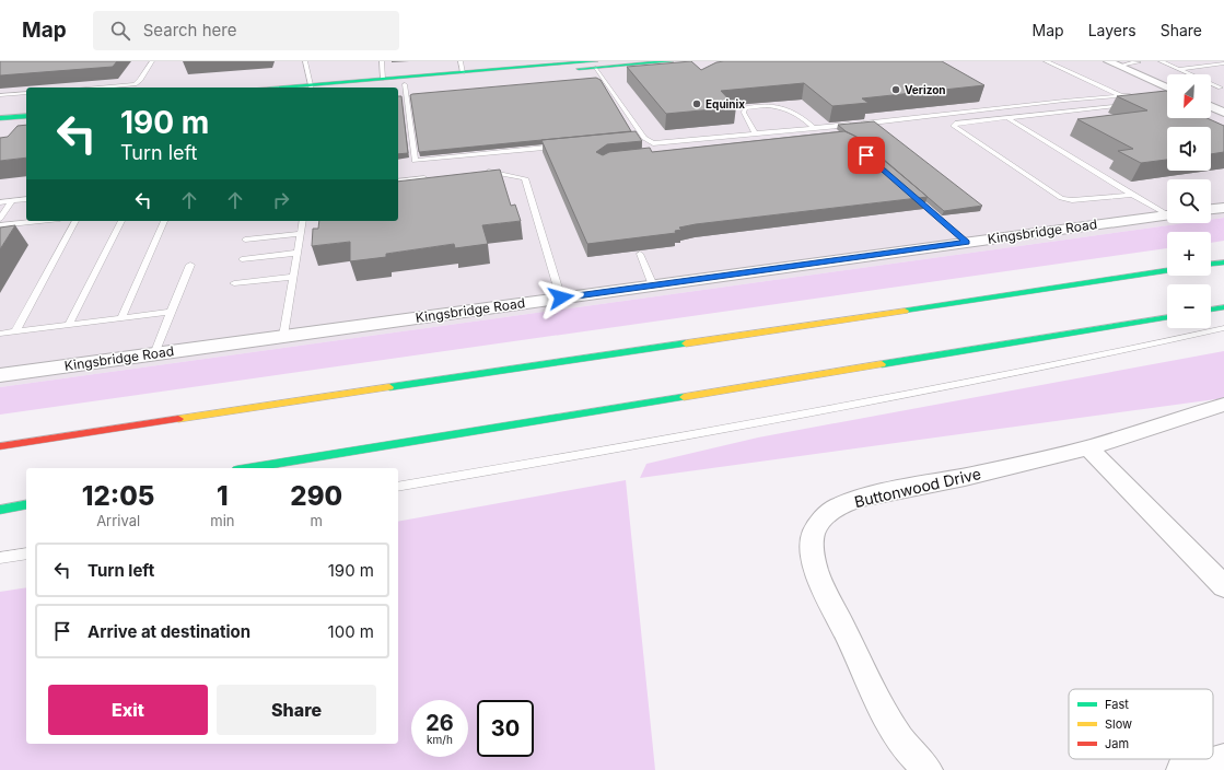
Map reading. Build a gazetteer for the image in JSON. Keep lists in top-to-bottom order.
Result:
{
  "streets": {
    "street": ["Kingsbridge Road", "Buttonwood Drive"]
  },
  "places": ["Verizon", "Equinix"],
  "legend": ["Fast", "Slow", "Jam"],
  "north": "bottom left",
  "page": {
    "header": "Map",
    "search": "Search here",
    "nav": ["Map", "Layers", "Share"],
    "map_buttons": ["+", "−"],
    "turn": ["190 m", "Turn left"],
    "eta": [
      "12:05",
      "Arrival",
      "1",
      "min",
      "290",
      "m"
    ],
    "list": [
      {
        "name": "Turn left",
        "value": "190 m"
      },
      {
        "name": "Arrive at destination",
        "value": "100 m"
      }
    ],
    "buttons": ["Exit", "Share"],
    "speed": "26 km/h",
    "limit": "30"
  }
}
